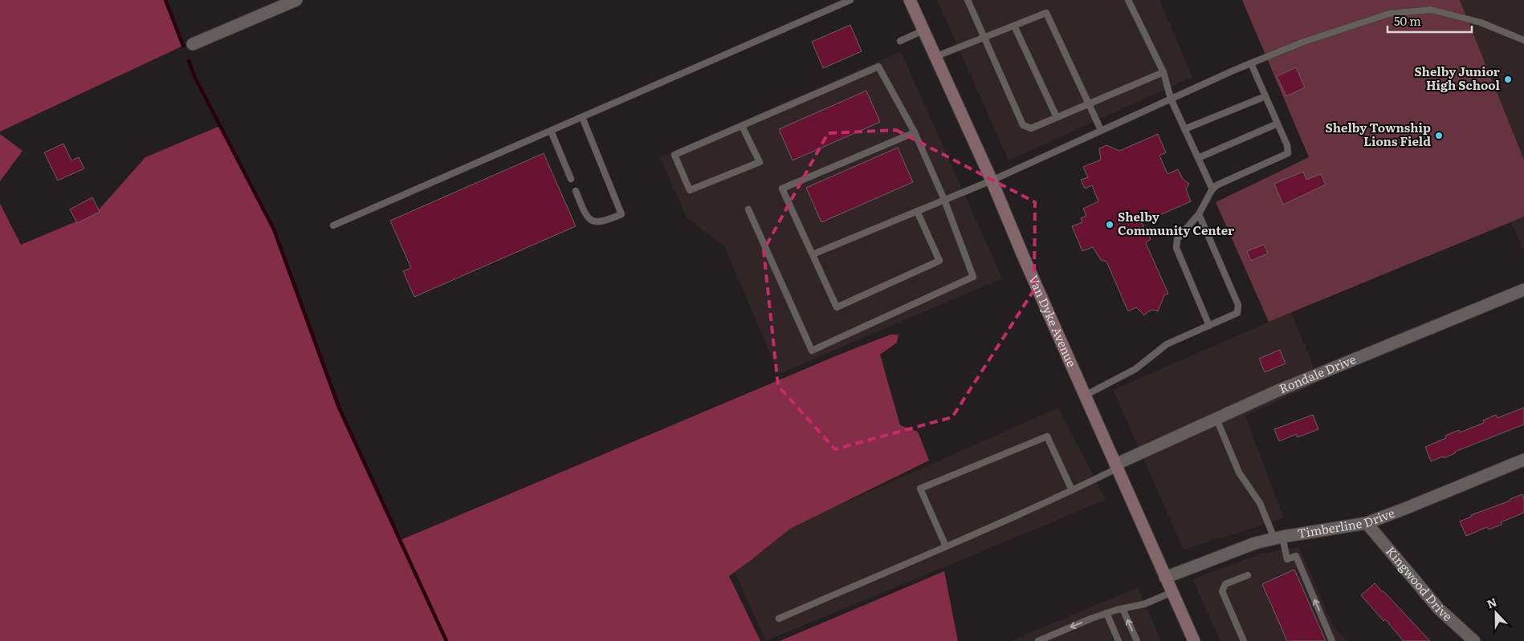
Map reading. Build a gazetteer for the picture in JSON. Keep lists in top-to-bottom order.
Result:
{
  "streets": {
    "main road": ["Van Dyke Avenue"],
    "street": ["Rondale Drive", "Timberline Drive", "Kingwood Drive"]
  },
  "crossings": [
    ["Van Dyke Avenue", "Rondale Drive"],
    ["Van Dyke Avenue", "Timberline Drive"],
    ["Timberline Drive", "Kingwood Drive"]
  ],
  "places": ["Shelby Junior High School", "Shelby Township Lions Field", "Shelby Community Center"],
  "scale_bar": "50 m",
  "north": "top"
}
